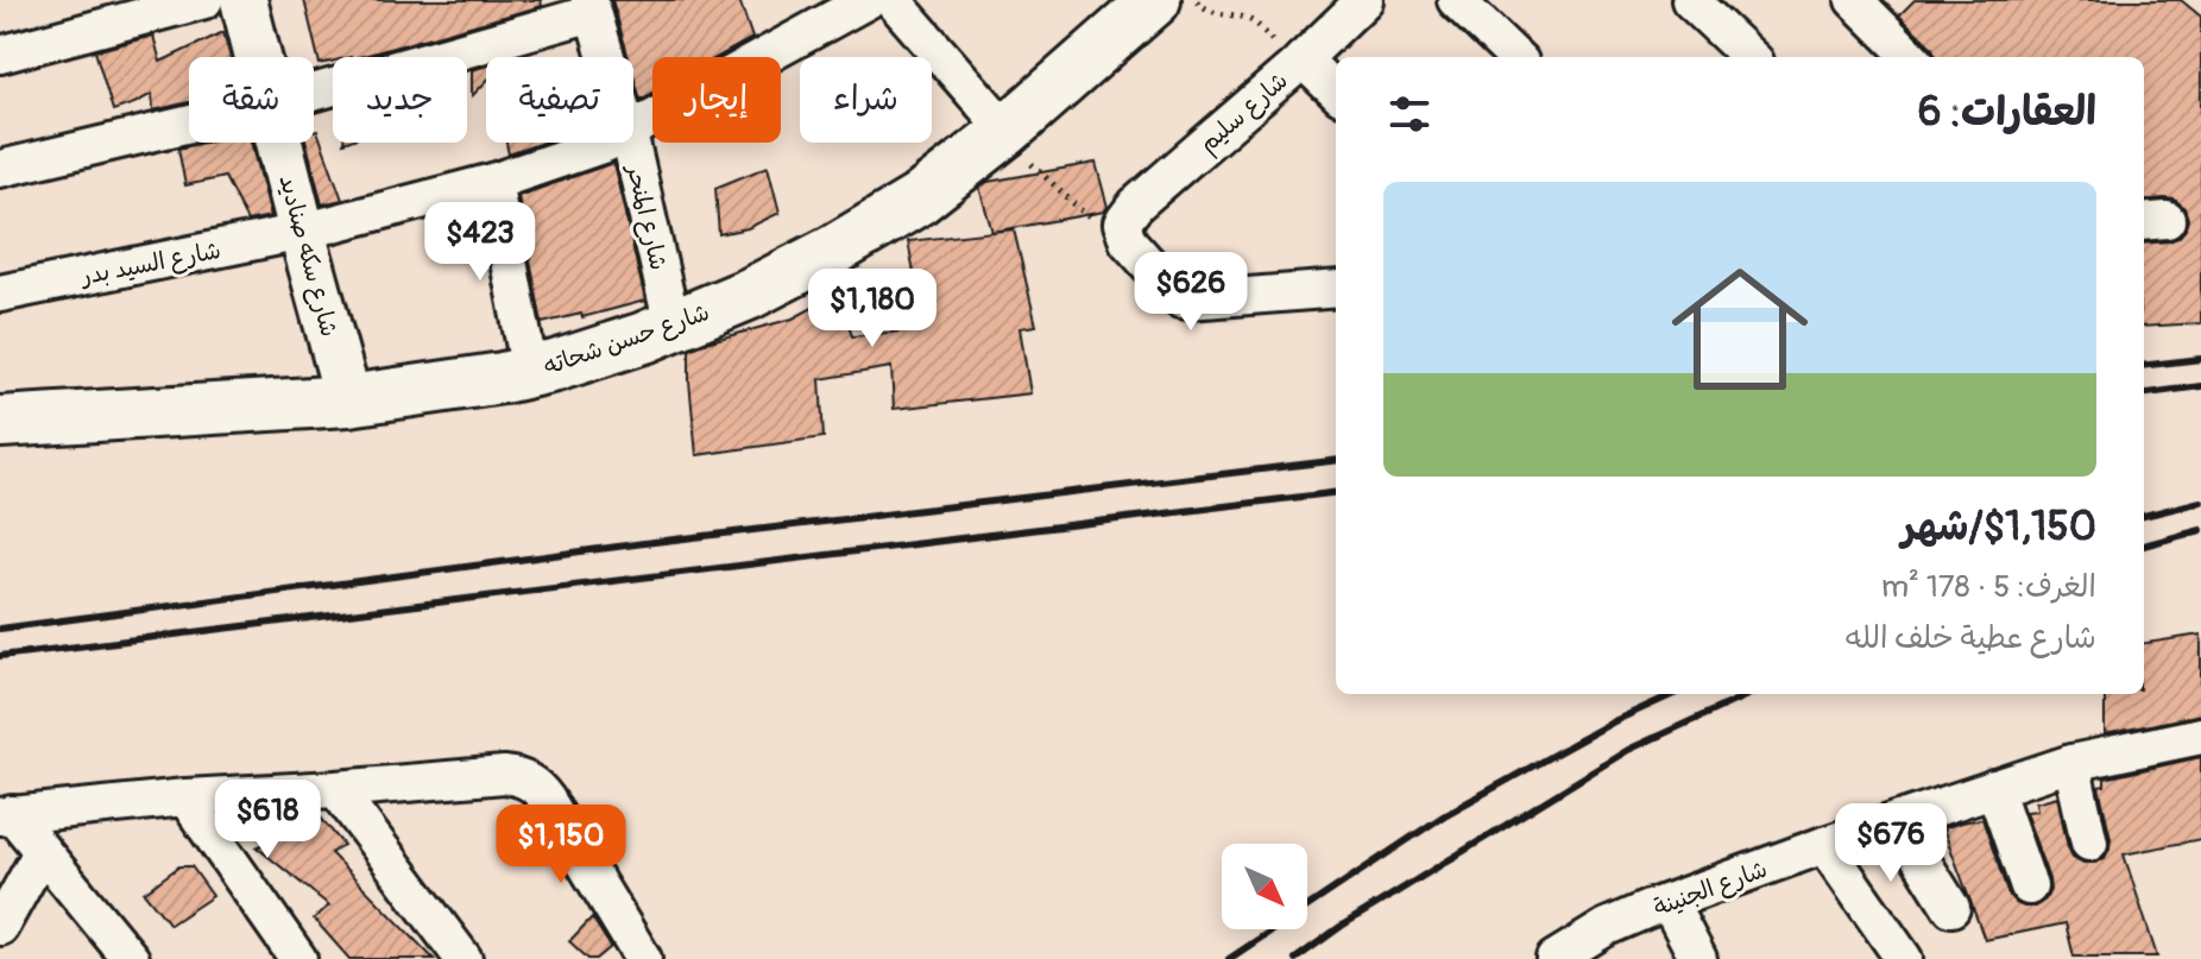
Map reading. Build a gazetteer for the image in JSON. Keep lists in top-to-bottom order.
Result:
{
  "streets": {
    "main road": ["شارع حسن شحاته"],
    "street": [
      "شارع سليم",
      "شارع المنحر",
      "شارع سكه صناديد",
      "شارع السيد بدر",
      "شارع الجنينة"
    ]
  },
  "crossings": [
    ["شارع المنحر", "شارع حسن شحاته"],
    ["شارع سكه صناديد", "شارع السيد بدر"],
    ["شارع سكه صناديد", "شارع حسن شحاته"]
  ],
  "north": "bottom right",
  "page": {
    "chip": [
      "شراء",
      "إيجار",
      "تصفية",
      "جديد",
      "شقة"
    ],
    "heading": "العقارات: 6",
    "list": [
      {
        "name": "$1,150/شهر",
        "note": "الغرف: 5 · 178 m² · شارع عطية خلف الله"
      }
    ],
    "price": [
      "$423",
      "$626",
      "$1,180",
      "$618",
      "$676",
      "$1,150"
    ]
  }
}
